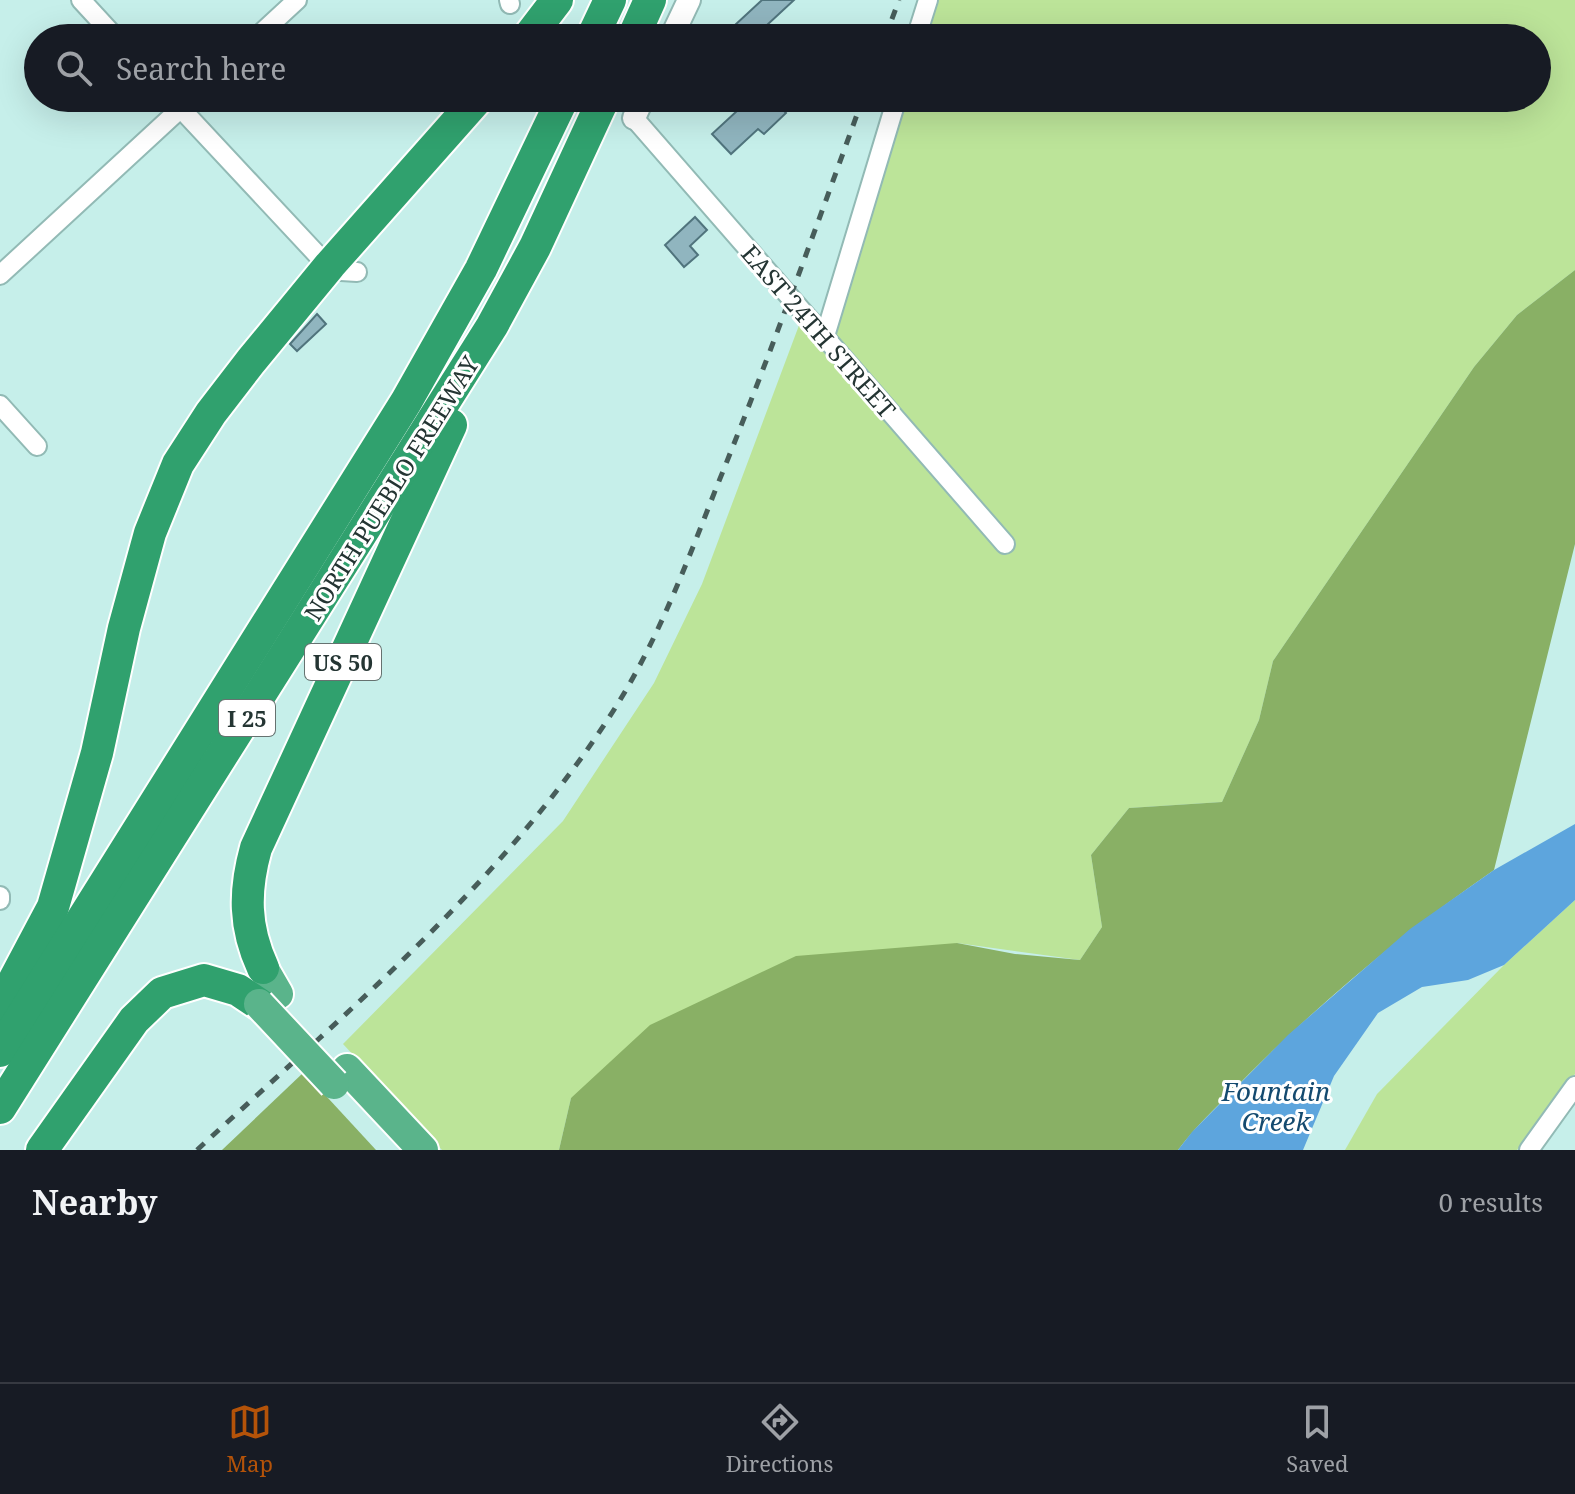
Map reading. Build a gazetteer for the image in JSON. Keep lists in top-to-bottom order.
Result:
{
  "streets": {
    "highway": ["NORTH PUEBLO FREEWAY", "US 50", "I 25"],
    "street": ["EAST 24TH STREET"]
  },
  "crossings": [
    ["NORTH PUEBLO FREEWAY", "US 50"]
  ],
  "water": ["Fountain Creek"],
  "page": {
    "search": "Search here",
    "heading": ["Nearby", "0 results"],
    "nav": ["Map", "Directions", "Saved"]
  }
}
